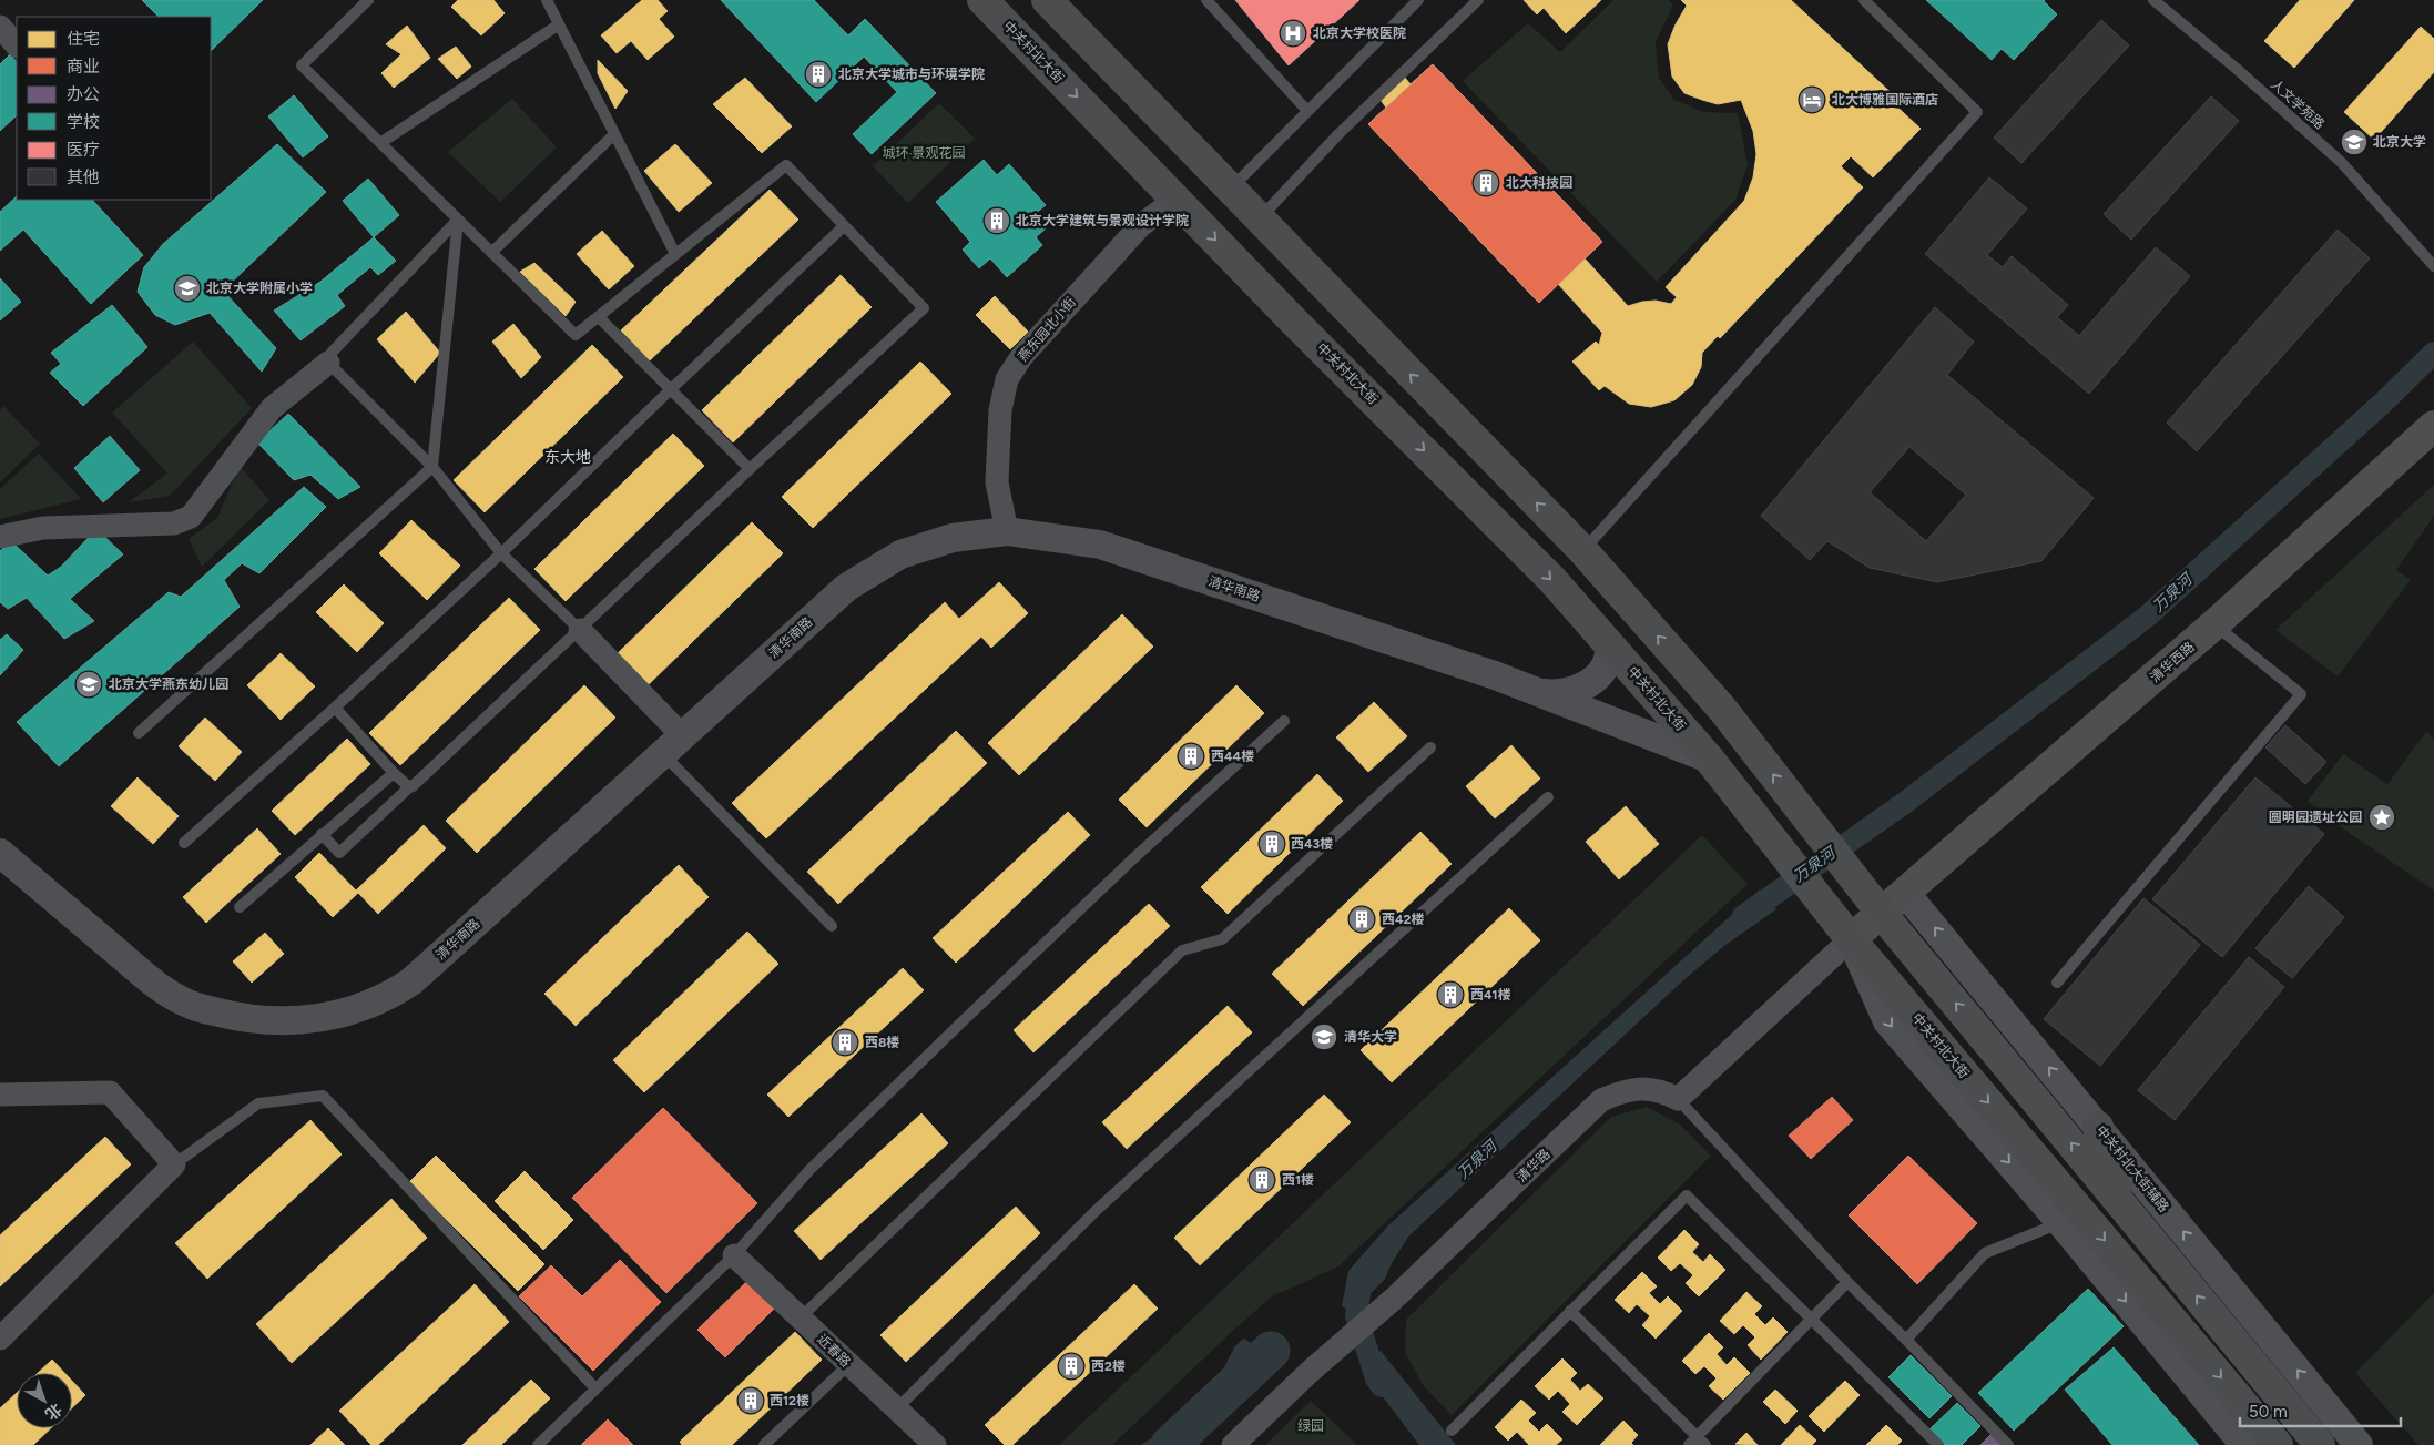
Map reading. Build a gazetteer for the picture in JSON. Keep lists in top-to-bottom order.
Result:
{
  "streets": {
    "main road": ["中关村北大街", "清华西路"],
    "street": [
      "燕东园北小街",
      "清华南路",
      "清华路",
      "中关村北大街辅路",
      "近春路"
    ],
    "lane": ["人文学苑路"]
  },
  "crossings": [
    ["中关村北大街", "燕东园北小街"],
    ["中关村北大街", "清华南路"],
    ["中关村北大街", "清华西路"],
    ["燕东园北小街", "清华南路"],
    ["清华西路", "中关村北大街辅路"]
  ],
  "districts": ["东大地"],
  "water": ["万泉河"],
  "parks": ["城环·景观花园", "绿园"],
  "places": {
    "hospital": ["北京大学校医院"],
    "building": [
      "北京大学城市与环境学院",
      "北大科技园",
      "北京大学建筑与景观设计学院",
      "西44楼",
      "西43楼",
      "西42楼",
      "西41楼",
      "西8楼",
      "西1楼",
      "西2楼",
      "西12楼"
    ],
    "hotel": ["北大博雅国际酒店"],
    "school or university": [
      "北京大学",
      "北京大学附属小学",
      "北京大学燕东幼儿园",
      "清华大学"
    ],
    "place": ["圆明园遗址公园"]
  },
  "legend": [
    "住宅",
    "商业",
    "办公",
    "学校",
    "医疗",
    "其他"
  ],
  "scale_bar": "50 m",
  "north": "bottom right"
}
